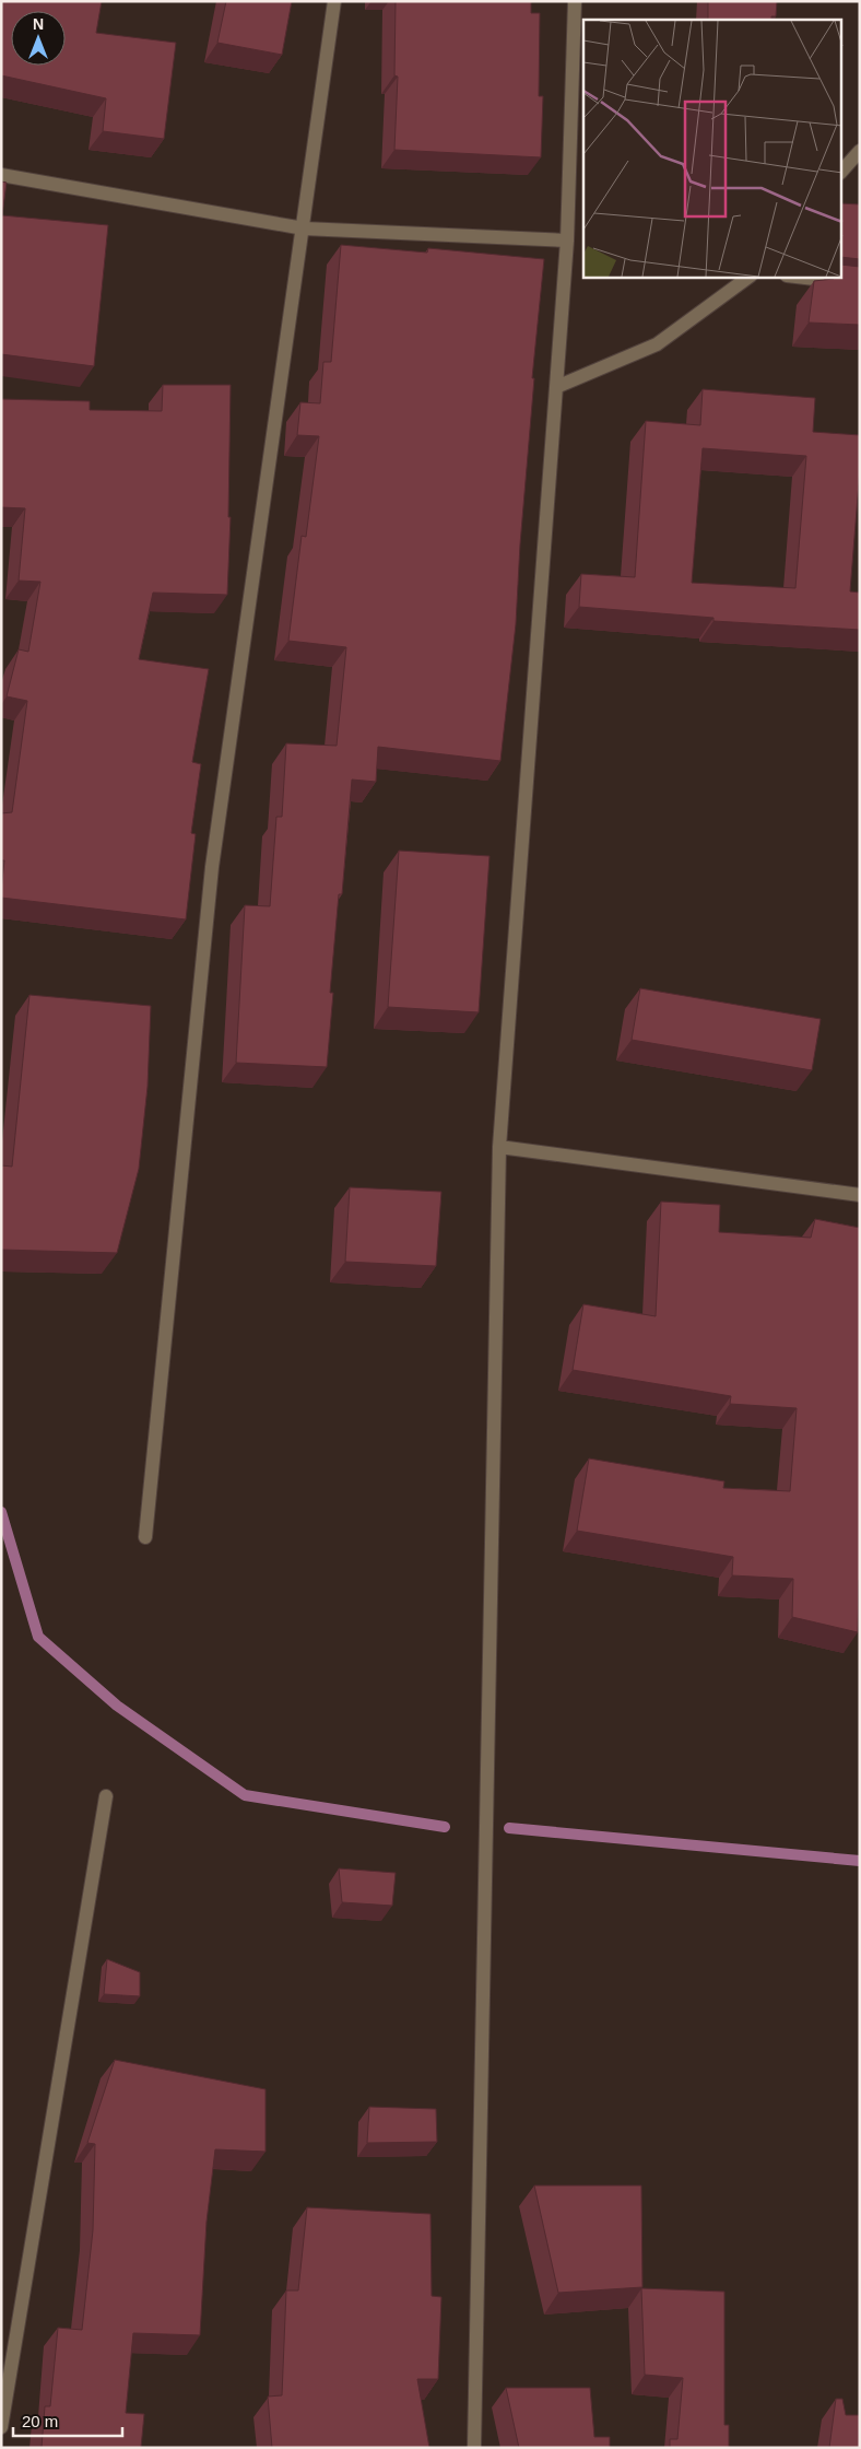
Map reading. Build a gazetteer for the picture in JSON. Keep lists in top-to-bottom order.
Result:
{
  "scale_bar": "20 m",
  "north": "top"
}
